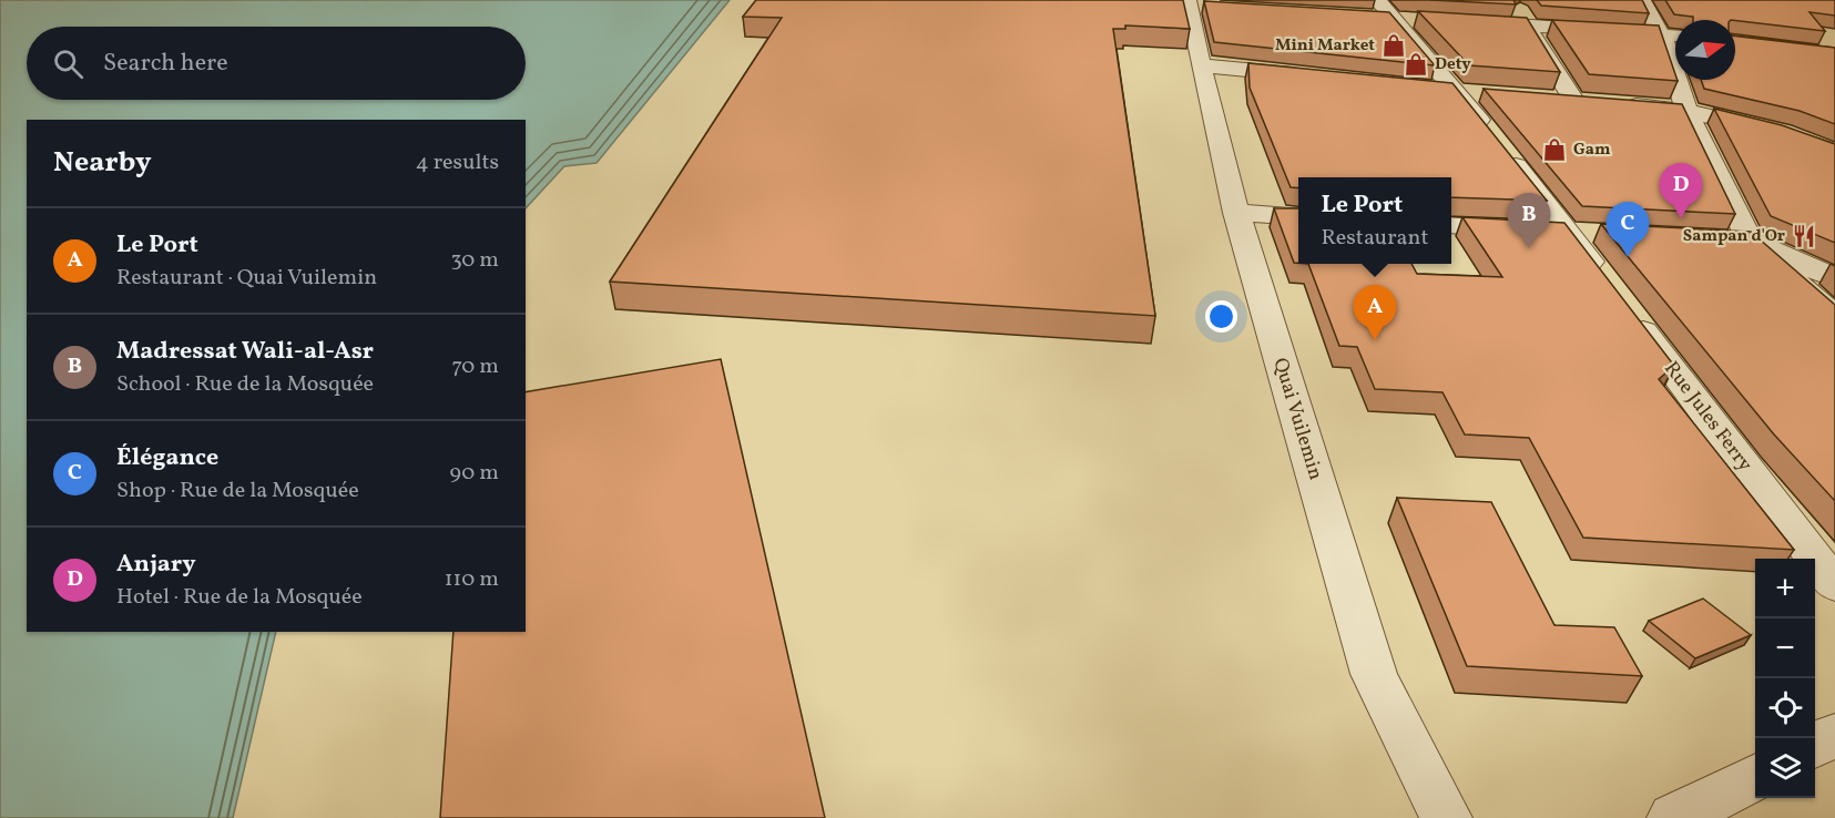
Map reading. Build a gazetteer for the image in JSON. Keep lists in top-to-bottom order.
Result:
{
  "streets": {
    "street": ["Rue Jules Ferry", "Quai Vuilemin"]
  },
  "places": {
    "shop": ["Mini Market", "Dety", "Gam"],
    "restaurant": ["Sampan d'Or"]
  },
  "north": "right",
  "page": {
    "search": "Search here",
    "heading": ["Nearby", "4 results"],
    "pins": [
      "D",
      "B",
      "C",
      "A"
    ],
    "popup": ["Le Port", "Restaurant"],
    "list": [
      {
        "mark": "A",
        "name": "Le Port",
        "note": "Restaurant · Quai Vuilemin",
        "value": "30 m"
      },
      {
        "mark": "B",
        "name": "Madressat Wali-al-Asr",
        "note": "School · Rue de la Mosquée",
        "value": "70 m"
      },
      {
        "mark": "C",
        "name": "Élégance",
        "note": "Shop · Rue de la Mosquée",
        "value": "90 m"
      },
      {
        "mark": "D",
        "name": "Anjary",
        "note": "Hotel · Rue de la Mosquée",
        "value": "110 m"
      }
    ],
    "map_buttons": ["+", "−"]
  }
}
